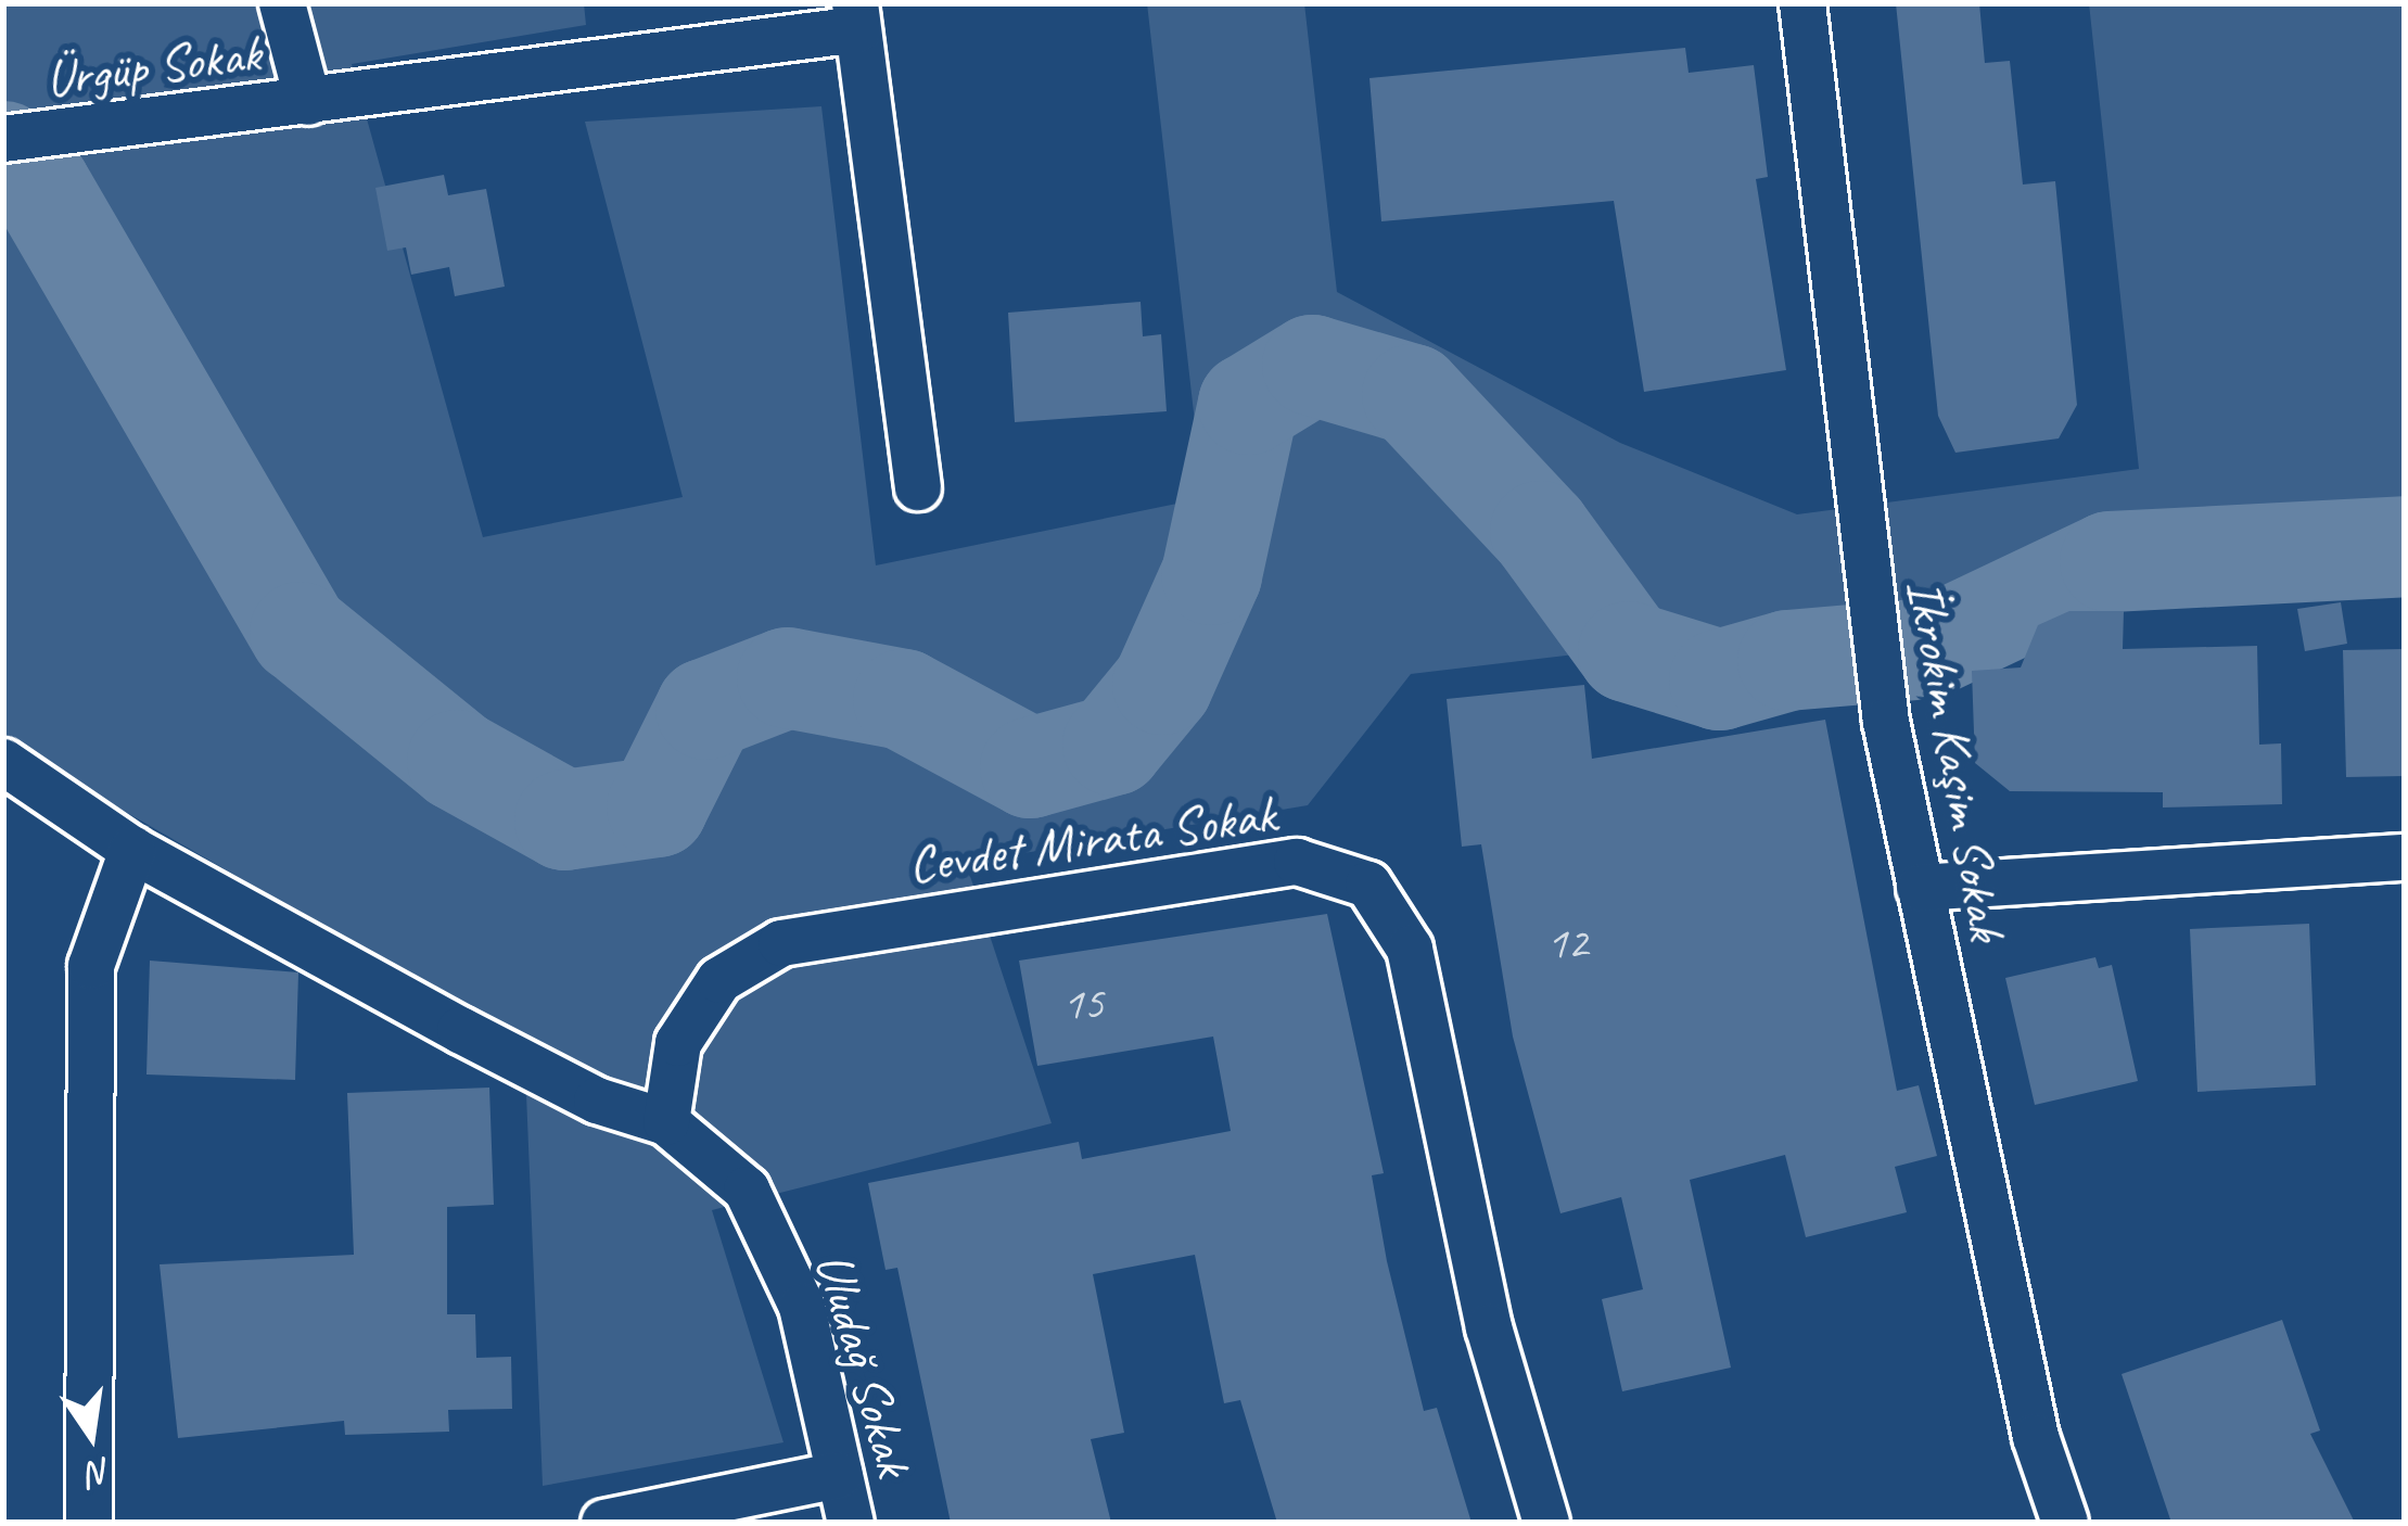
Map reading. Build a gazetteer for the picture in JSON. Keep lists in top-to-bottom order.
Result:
{
  "streets": {
    "street": [
      "Ürgüp Sokak",
      "İkrokim Kaşim Sokak",
      "Cevdet Mirata Sokak",
      "Uludağ Sokak"
    ]
  },
  "crossings": [
    ["Cevdet Mirata Sokak", "Uludağ Sokak"]
  ],
  "house_numbers": ["12", "15"],
  "north": "bottom"
}
